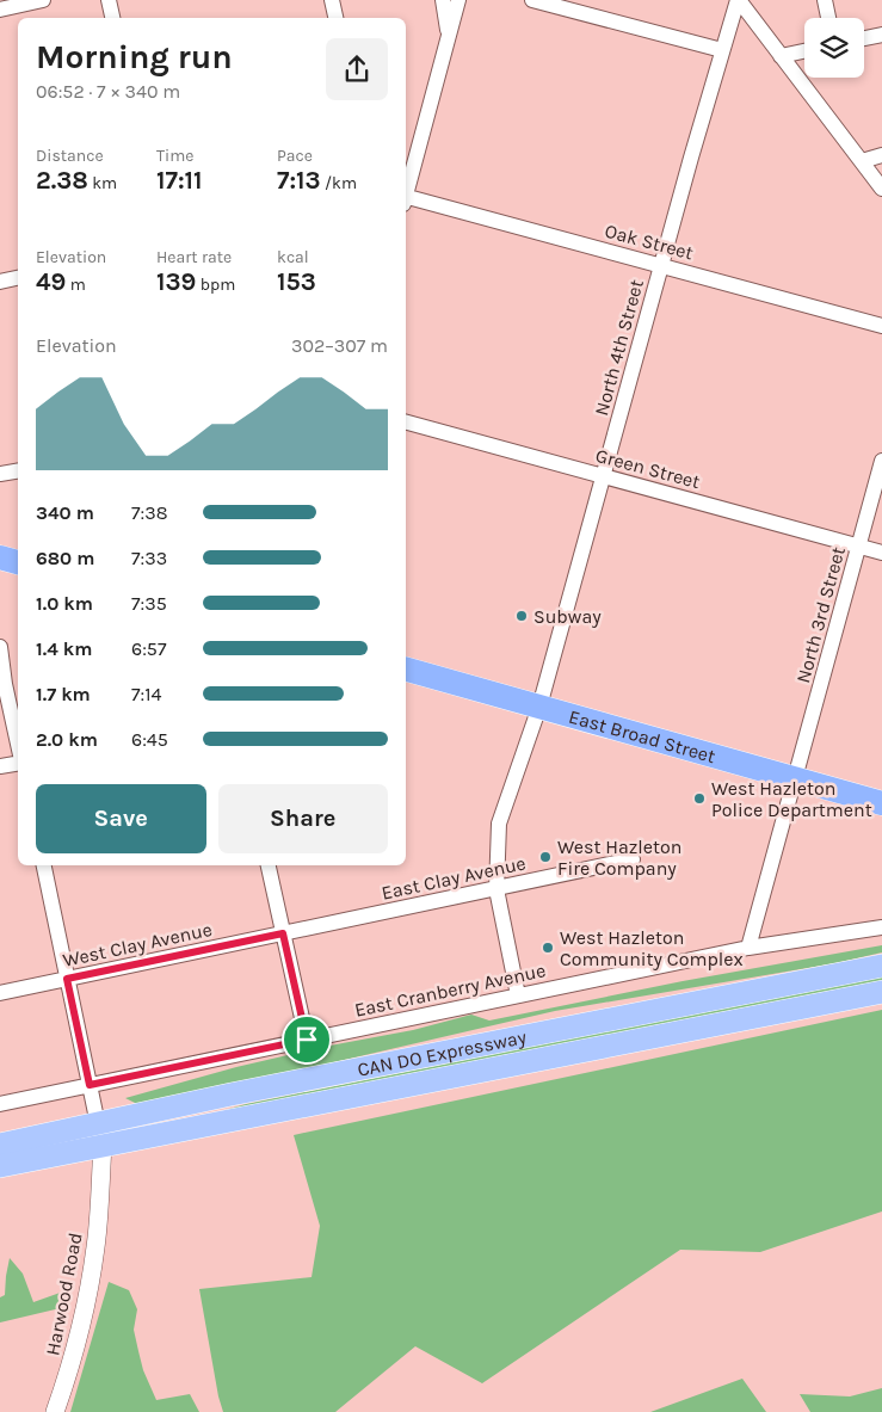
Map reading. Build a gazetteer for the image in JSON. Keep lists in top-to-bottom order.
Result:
{
  "streets": {
    "highway": ["East Broad Street"],
    "main road": ["CAN DO Expressway"],
    "street": [
      "Oak Street",
      "North 4th Street",
      "Green Street",
      "North 3rd Street",
      "East Clay Avenue",
      "West Clay Avenue",
      "East Cranberry Avenue",
      "Harwood Road"
    ]
  },
  "crossings": [
    ["Oak Street", "North 4th Street"],
    ["North 4th Street", "Green Street"],
    ["North 4th Street", "East Broad Street"],
    ["North 4th Street", "East Clay Avenue"],
    ["North 4th Street", "East Cranberry Avenue"],
    ["Green Street", "North 3rd Street"],
    ["North 3rd Street", "East Broad Street"],
    ["North 3rd Street", "East Cranberry Avenue"],
    ["East Clay Avenue", "West Clay Avenue"],
    ["CAN DO Expressway", "Harwood Road"]
  ],
  "places": [
    "Subway",
    "West Hazleton Police Department",
    "West Hazleton Fire Company",
    "West Hazleton Community Complex"
  ],
  "page": {
    "heading": ["Morning run", "06:52 · 7 × 340 m"],
    "stats": [
      ["Distance", "2.38 km"],
      ["Time", "17:11"],
      ["Pace", "7:13 /km"],
      ["Elevation", "49 m"],
      ["Heart rate", "139 bpm"],
      ["kcal", "153"]
    ],
    "chart": ["Elevation", "302–307 m"],
    "list": [
      {
        "name": "340 m",
        "note": "7:38"
      },
      {
        "name": "680 m",
        "note": "7:33"
      },
      {
        "name": "1.0 km",
        "note": "7:35"
      },
      {
        "name": "1.4 km",
        "note": "6:57"
      },
      {
        "name": "1.7 km",
        "note": "7:14"
      },
      {
        "name": "2.0 km",
        "note": "6:45"
      }
    ],
    "buttons": ["Save", "Share"]
  }
}
